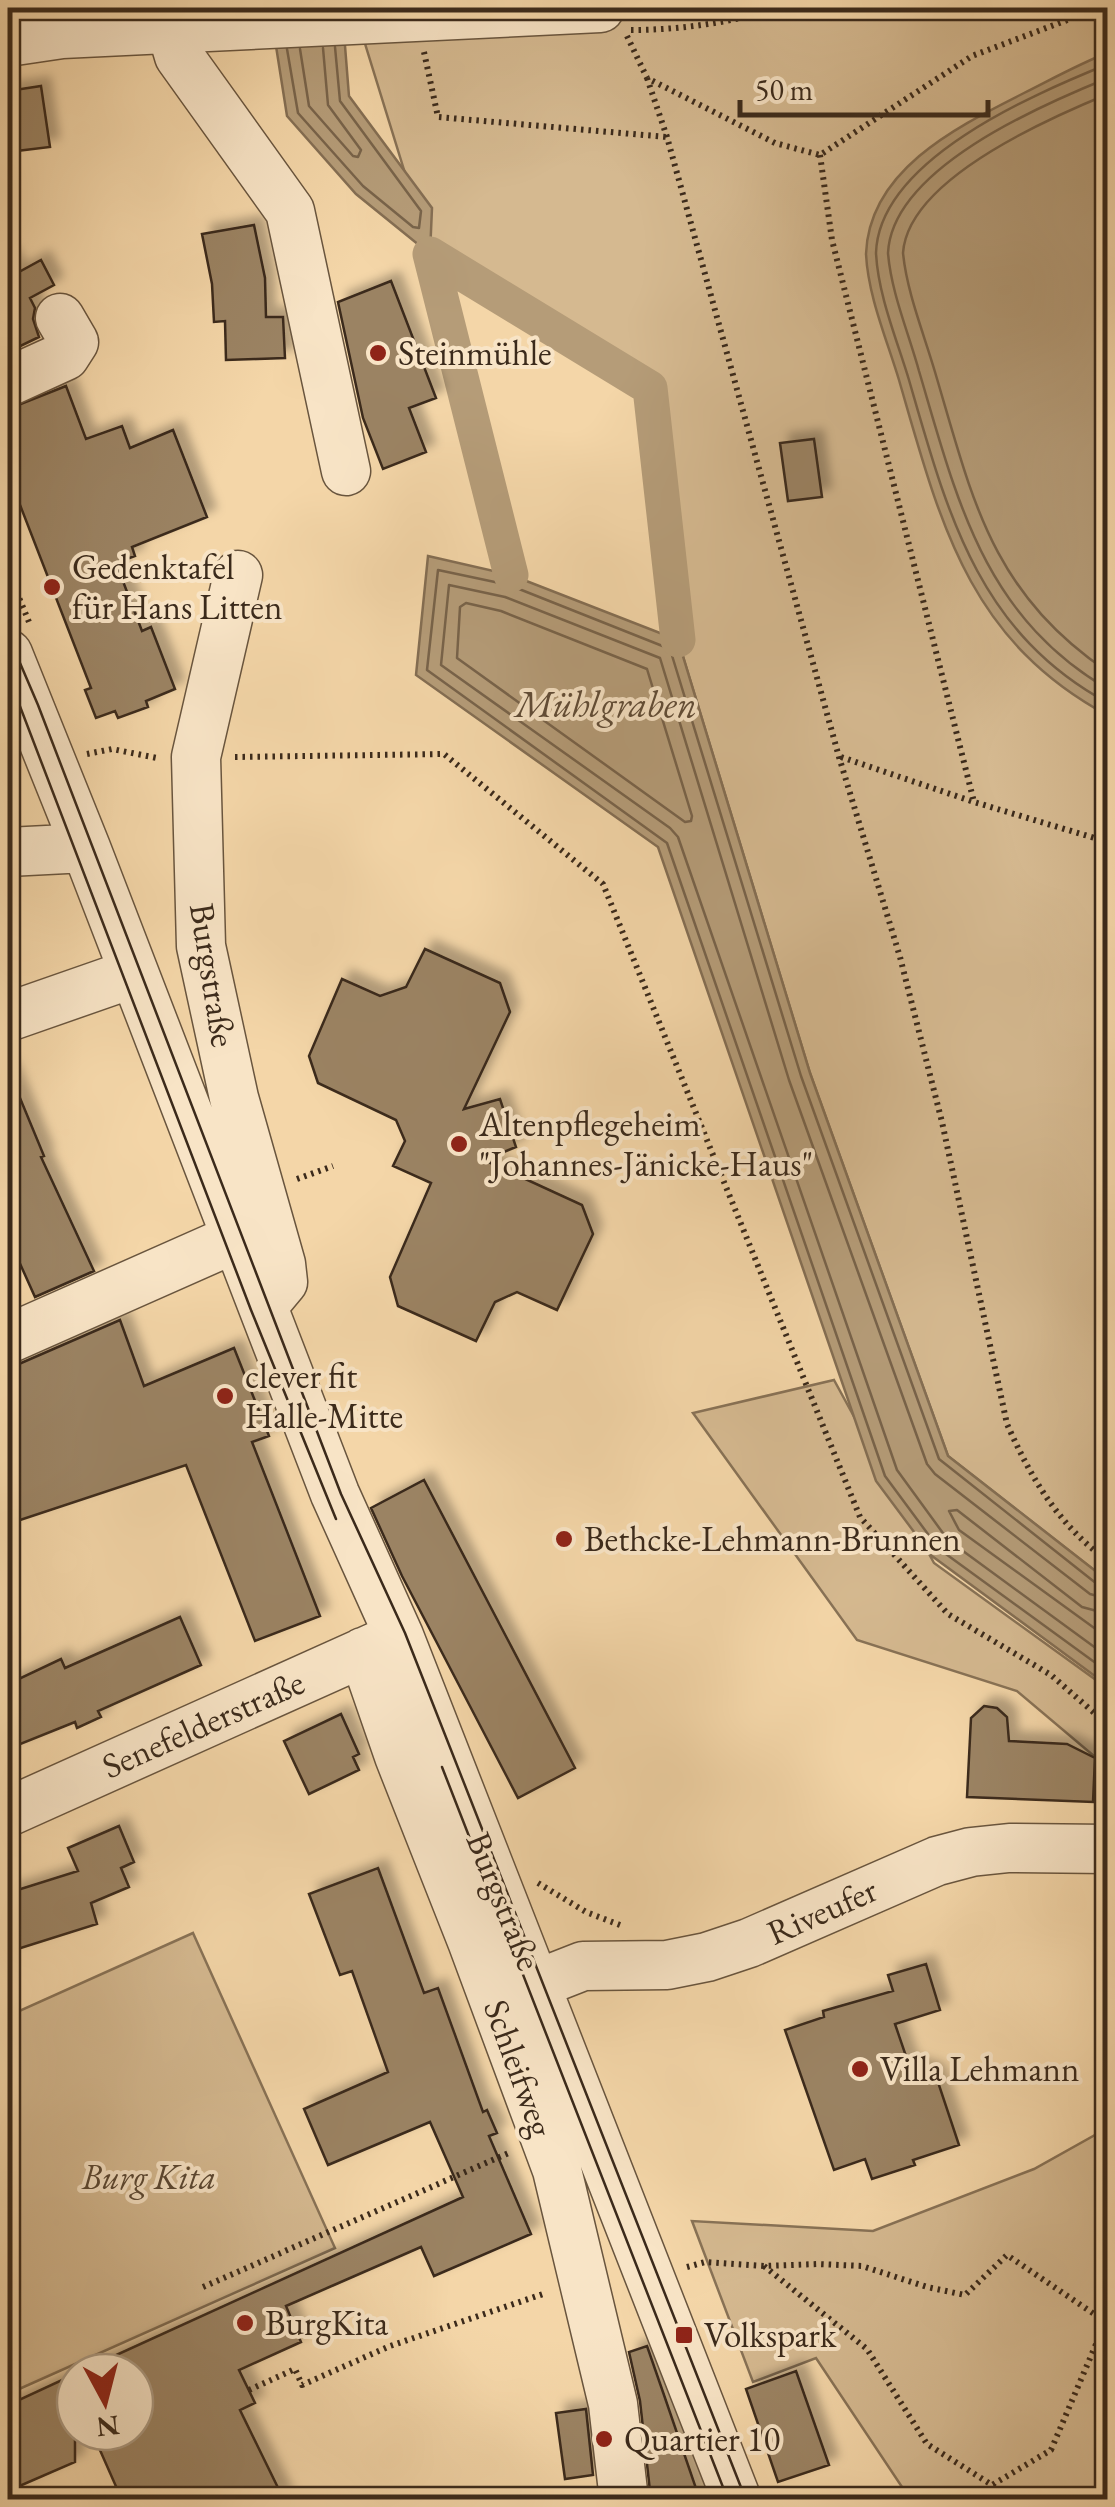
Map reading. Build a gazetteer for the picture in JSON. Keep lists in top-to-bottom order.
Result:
{
  "streets": {
    "street": [
      "Burgstraße",
      "Senefelderstraße",
      "Riveufer",
      "Schleifweg"
    ]
  },
  "crossings": [
    ["Burgstraße", "Senefelderstraße"],
    ["Burgstraße", "Riveufer"],
    ["Burgstraße", "Schleifweg"],
    ["Senefelderstraße", "Schleifweg"]
  ],
  "water": ["Mühlgraben"],
  "parks": ["Burg Kita"],
  "places": {
    "other": [
      "Steinmühle",
      "Gedenktafel für Hans Litten",
      "Altenpflegeheim \"Johannes-Jänicke-Haus\"",
      "clever fit Halle-Mitte",
      "Bethcke-Lehmann-Brunnen",
      "Villa Lehmann",
      "BurgKita",
      "Quartier 10"
    ],
    "transit": ["Volkspark"]
  },
  "scale_bar": "50 m",
  "north": "bottom"
}
